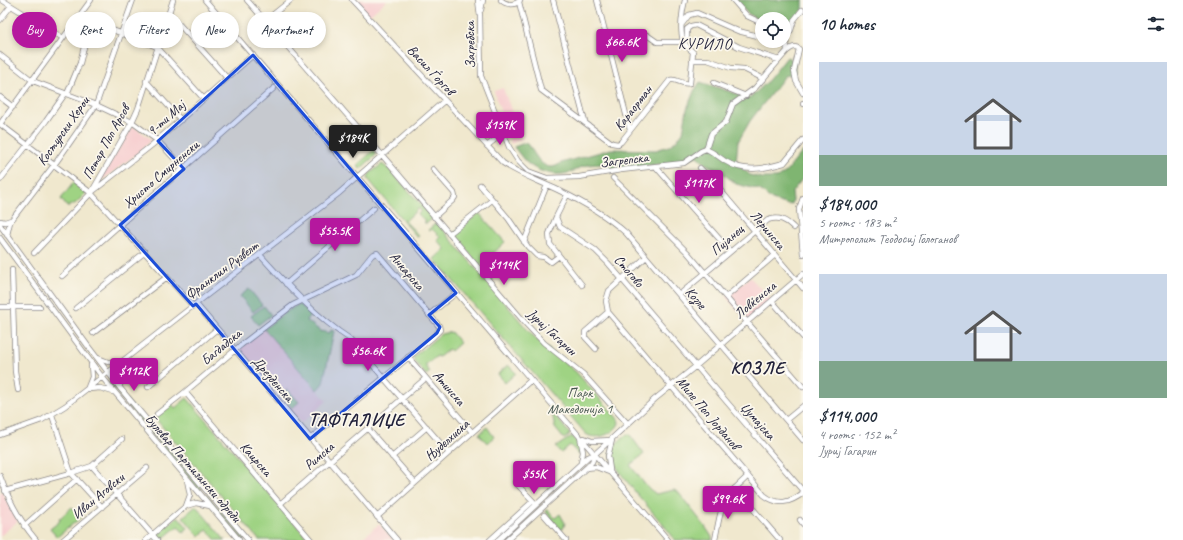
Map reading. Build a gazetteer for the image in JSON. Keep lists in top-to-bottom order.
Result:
{
  "streets": {
    "street": [
      "Загребска",
      "Васил Ѓоргов",
      "Караорман",
      "9-ти Мај",
      "Костурски Херои",
      "Петар Поп Арсов",
      "Загрепска",
      "Христо Смирненски",
      "Леринска",
      "Пијанец",
      "Франклин Рузвелт",
      "Анкарска",
      "Стогово",
      "Козле",
      "Ловќенска",
      "Јуриј Гагарин",
      "Багдадска",
      "Дрезденска",
      "Атинска",
      "Миле Поп Јорданов",
      "Џумајска",
      "Њуделхиска",
      "Римска",
      "Каирска",
      "Булевар Партизански одреди",
      "Иван Аговски"
    ]
  },
  "crossings": [
    ["Загребска", "Загрепска"],
    ["Васил Ѓоргов", "Франклин Рузвелт"],
    ["Васил Ѓоргов", "Козле"],
    ["9-ти Мај", "Петар Поп Арсов"],
    ["9-ти Мај", "Дрезденска"],
    ["Костурски Херои", "Дрезденска"],
    ["Костурски Херои", "Булевар Партизански одреди"],
    ["Петар Поп Арсов", "Дрезденска"],
    ["Христо Смирненски", "Дрезденска"],
    ["Леринска", "Пијанец"],
    ["Леринска", "Ловќенска"],
    ["Пијанец", "Козле"],
    ["Франклин Рузвелт", "Јуриј Гагарин"],
    ["Франклин Рузвелт", "Дрезденска"],
    ["Франклин Рузвелт", "Булевар Партизански одреди"],
    ["Анкарска", "Багдадска"],
    ["Анкарска", "Дрезденска"],
    ["Анкарска", "Атинска"],
    ["Стогово", "Ловќенска"],
    ["Стогово", "Џумајска"],
    ["Козле", "Ловќенска"],
    ["Ловќенска", "Јуриј Гагарин"],
    ["Ловќенска", "Миле Поп Јорданов"],
    ["Ловќенска", "Џумајска"],
    ["Багдадска", "Дрезденска"],
    ["Багдадска", "Каирска"],
    ["Дрезденска", "Њуделхиска"],
    ["Дрезденска", "Римска"],
    ["Атинска", "Њуделхиска"],
    ["Атинска", "Римска"],
    ["Миле Поп Јорданов", "Џумајска"],
    ["Римска", "Каирска"]
  ],
  "districts": ["КУРИЛО", "КОЗЛЕ", "ТАФТАЛИЏЕ"],
  "parks": ["Парк Македонија 1"],
  "page": {
    "heading": "10 homes",
    "chip": [
      "Buy",
      "Rent",
      "Filters",
      "New",
      "Apartment"
    ],
    "price": [
      "$66.6K",
      "$159K",
      "$184K",
      "$117K",
      "$55.5K",
      "$114K",
      "$56.6K",
      "$112K",
      "$55K",
      "$99.6K"
    ],
    "list": [
      {
        "name": "$184,000",
        "note": "5 rooms · 183 m² · Митрополит Теодосиј Гологанов"
      },
      {
        "name": "$114,000",
        "note": "4 rooms · 152 m² · Јуриј Гагарин"
      }
    ]
  }
}
